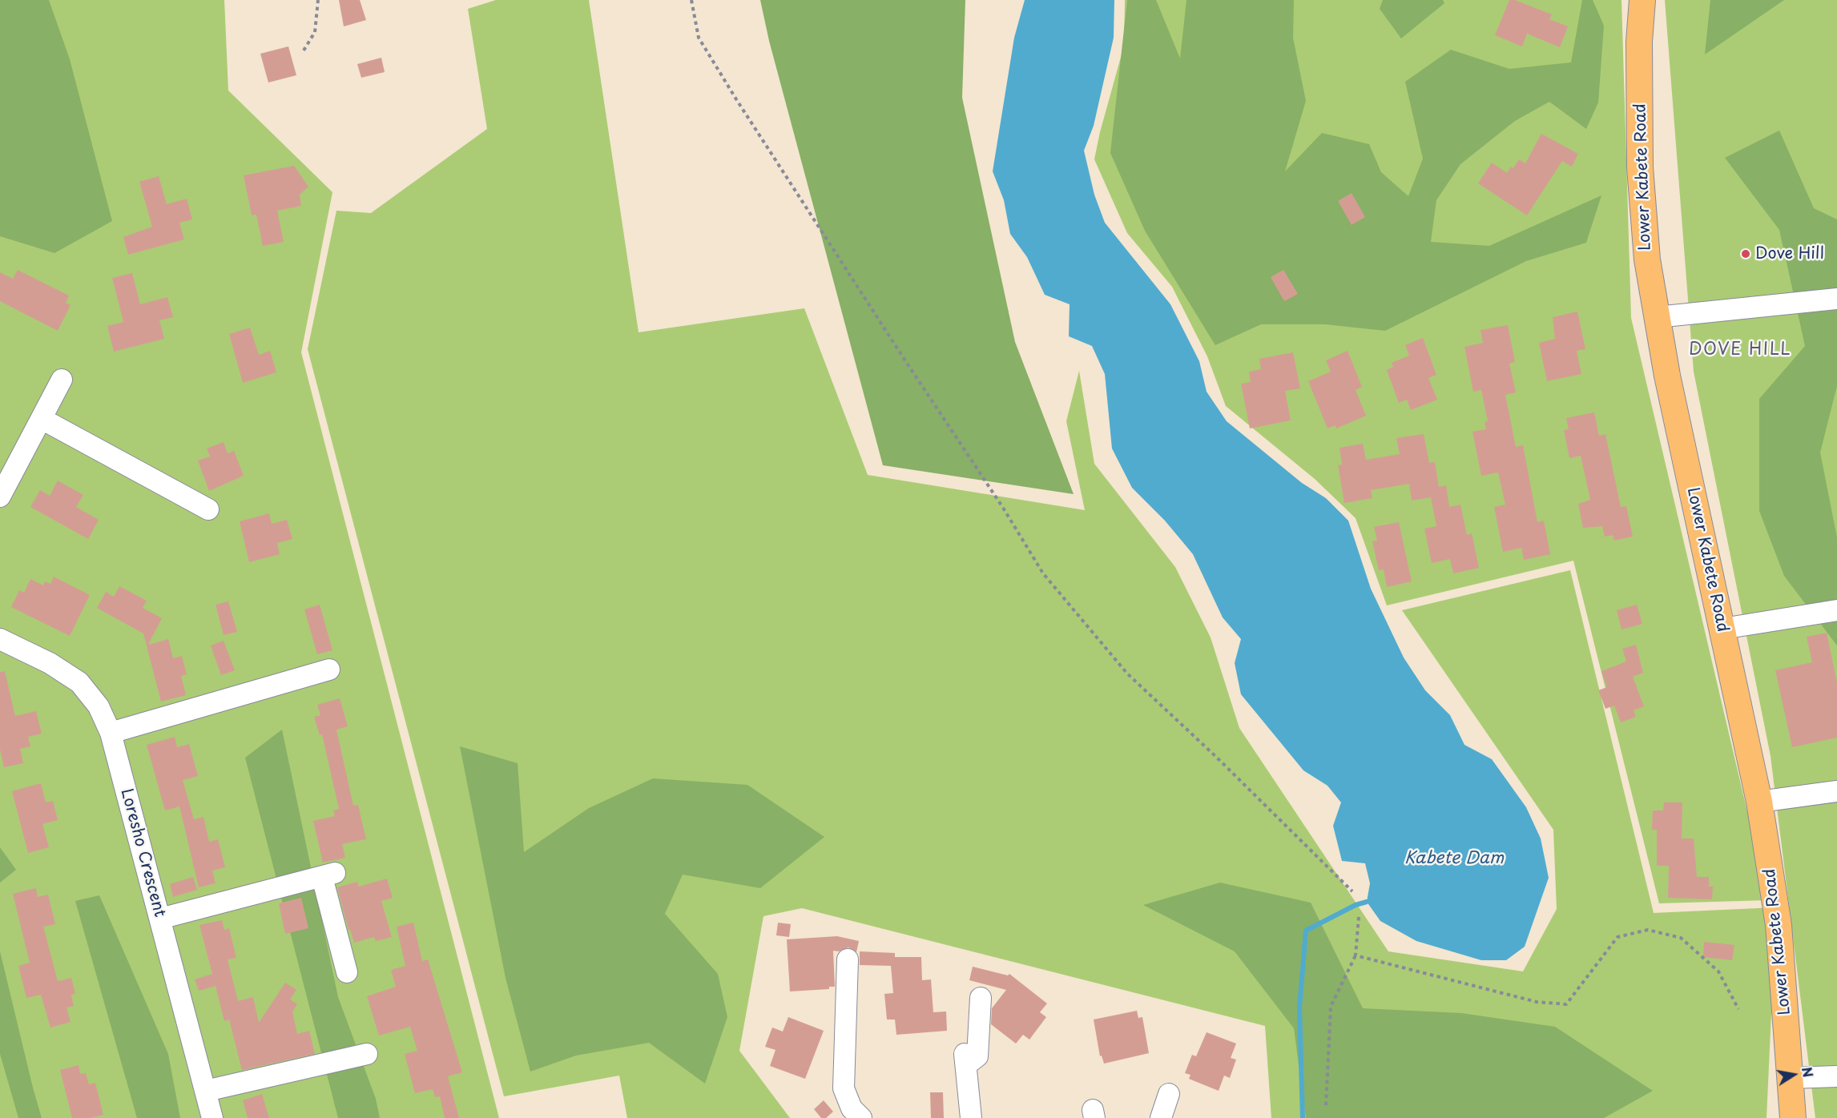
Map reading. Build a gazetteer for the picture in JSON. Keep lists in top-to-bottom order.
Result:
{
  "streets": {
    "main road": ["Lower Kabete Road"],
    "street": ["Loresho Crescent"]
  },
  "districts": ["DOVE HILL"],
  "water": ["Kabete Dam"],
  "places": ["Dove Hill"],
  "north": "right"
}
